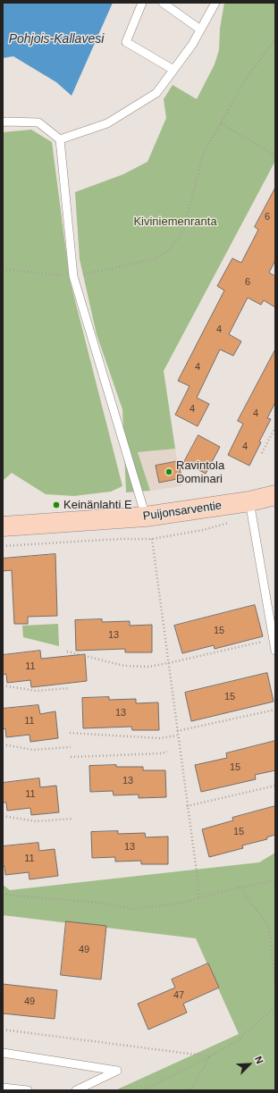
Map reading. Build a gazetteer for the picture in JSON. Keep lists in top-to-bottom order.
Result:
{
  "streets": {
    "main road": ["Puijonsarventie"]
  },
  "water": ["Pohjois-Kallavesi"],
  "parks": ["Kiviniemenranta"],
  "places": ["Ravintola Dominari", "Keinänlahti E"],
  "house_numbers": [
    "6",
    "6",
    "4",
    "4",
    "4",
    "4",
    "4",
    "15",
    "13",
    "11",
    "15",
    "13",
    "11",
    "15",
    "13",
    "11",
    "15",
    "13",
    "11",
    "49",
    "47",
    "49"
  ],
  "north": "top right"
}
